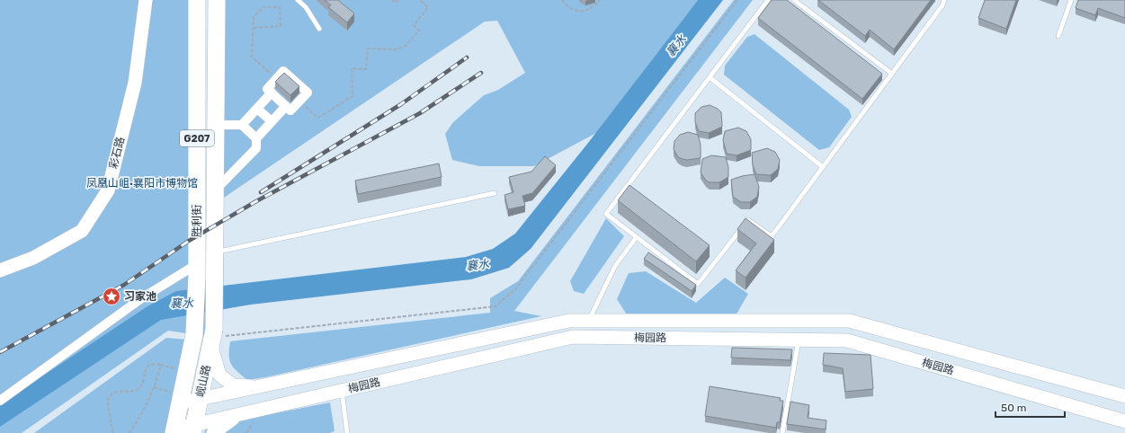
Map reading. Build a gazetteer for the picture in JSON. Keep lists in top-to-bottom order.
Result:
{
  "streets": {
    "highway": ["G207", "胜利街", "岘山路"],
    "main road": ["彩石路", "梅园路"]
  },
  "crossings": [
    ["胜利街", "岘山路"],
    ["梅园路", "岘山路"]
  ],
  "water": ["襄水"],
  "parks": ["凤凰山岨·襄阳市博物馆"],
  "places": {
    "place": ["习家池"]
  },
  "scale_bar": "50 m"
}
